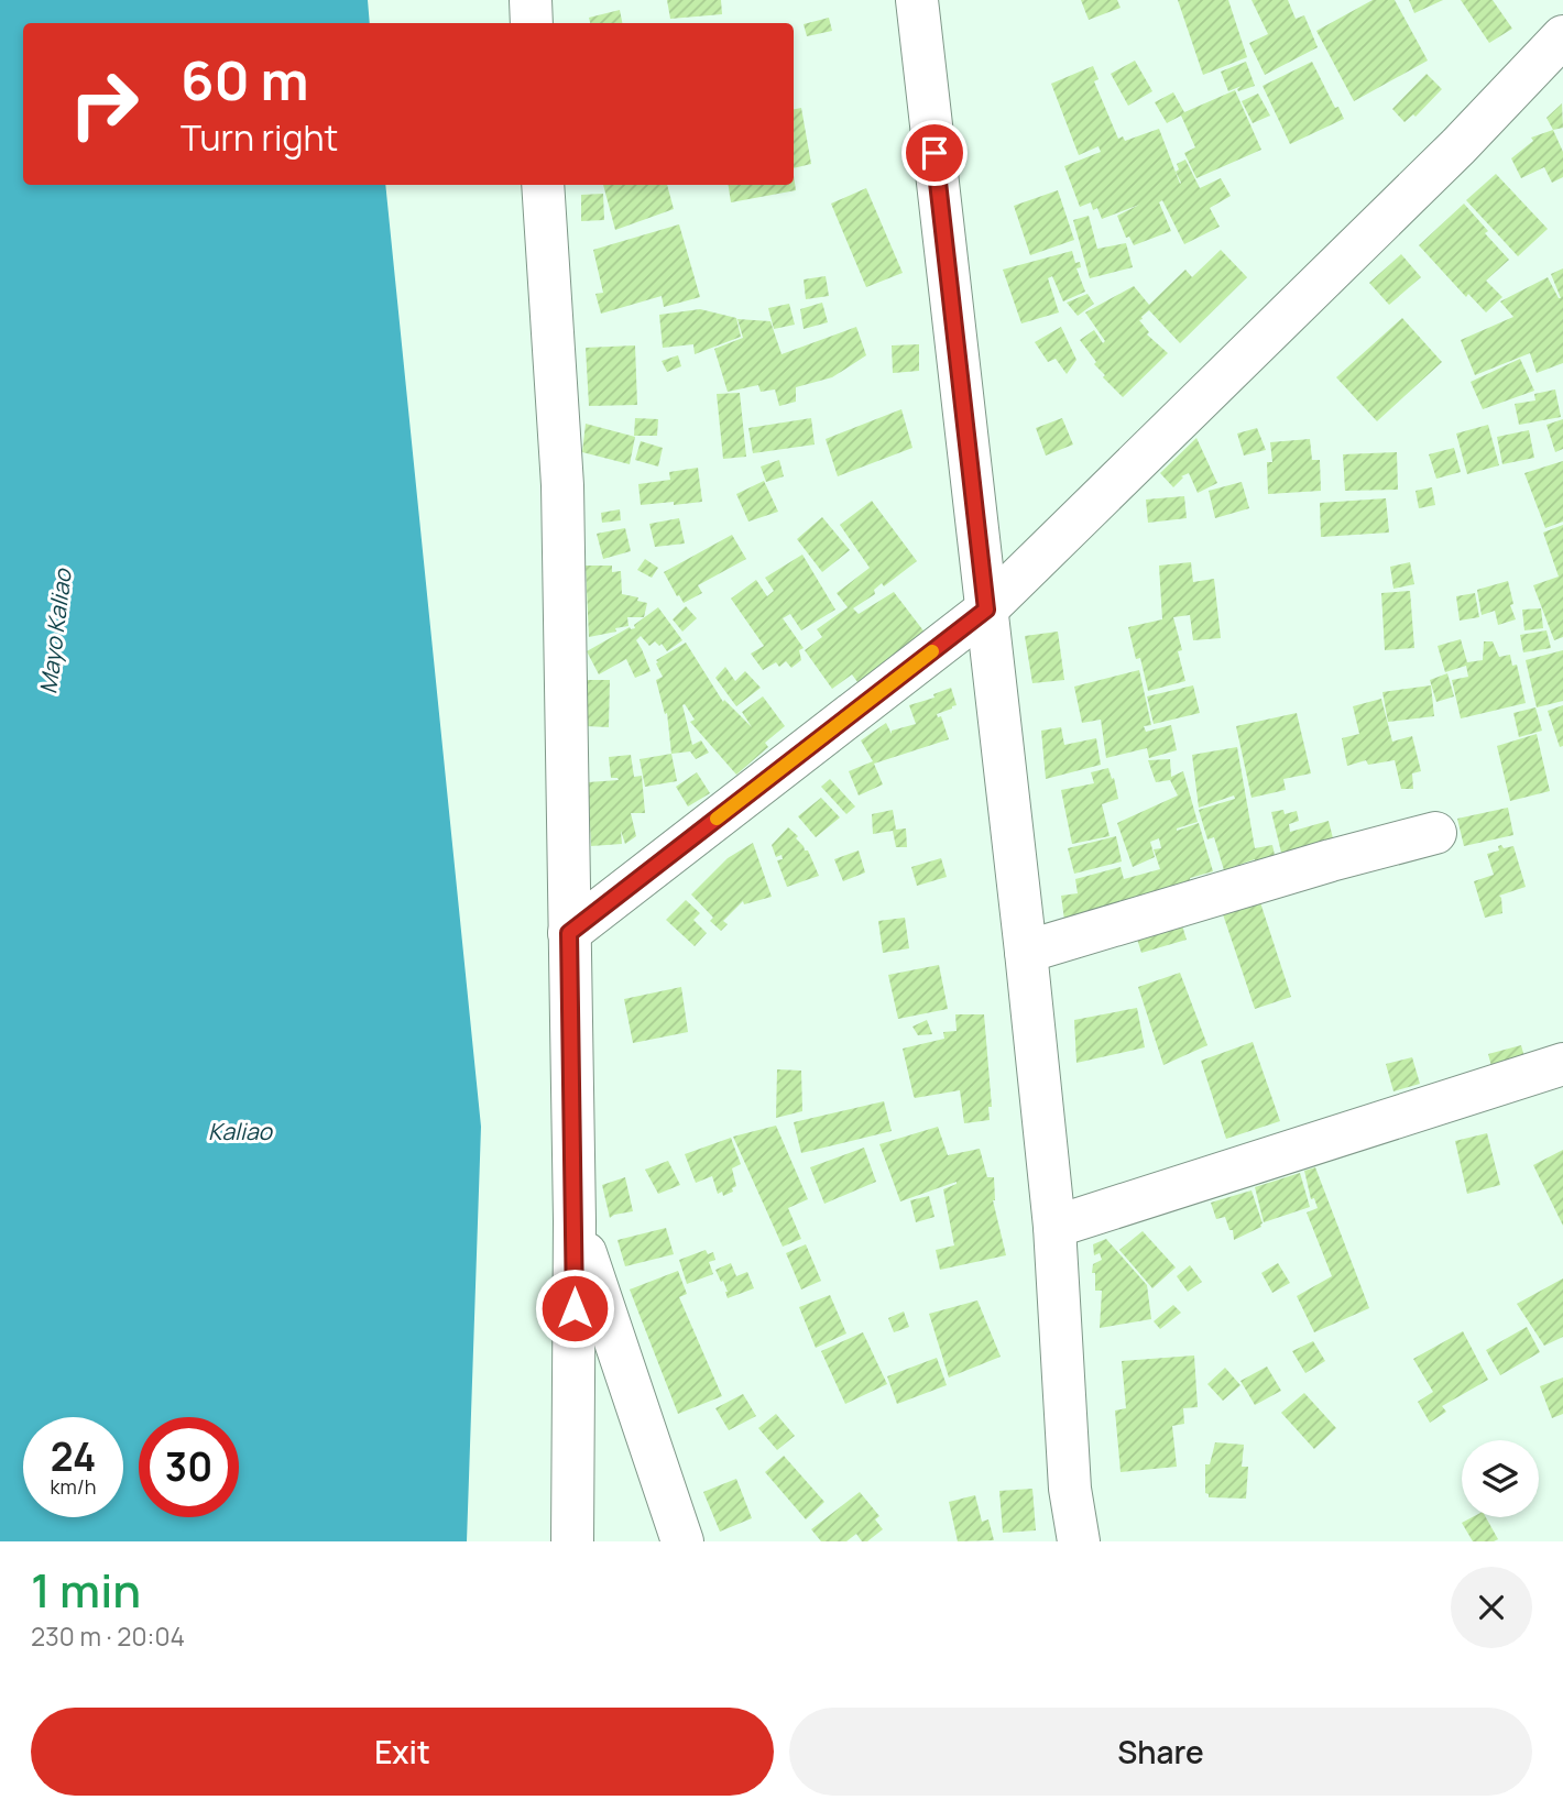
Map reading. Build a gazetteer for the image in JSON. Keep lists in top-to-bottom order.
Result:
{
  "water": ["Mayo Kaliao", "Kaliao"],
  "page": {
    "turn": ["60 m", "Turn right"],
    "speed": "24 km/h",
    "limit": "30",
    "heading": ["1 min", "230 m · 20:04"],
    "buttons": ["Exit", "Share"]
  }
}
